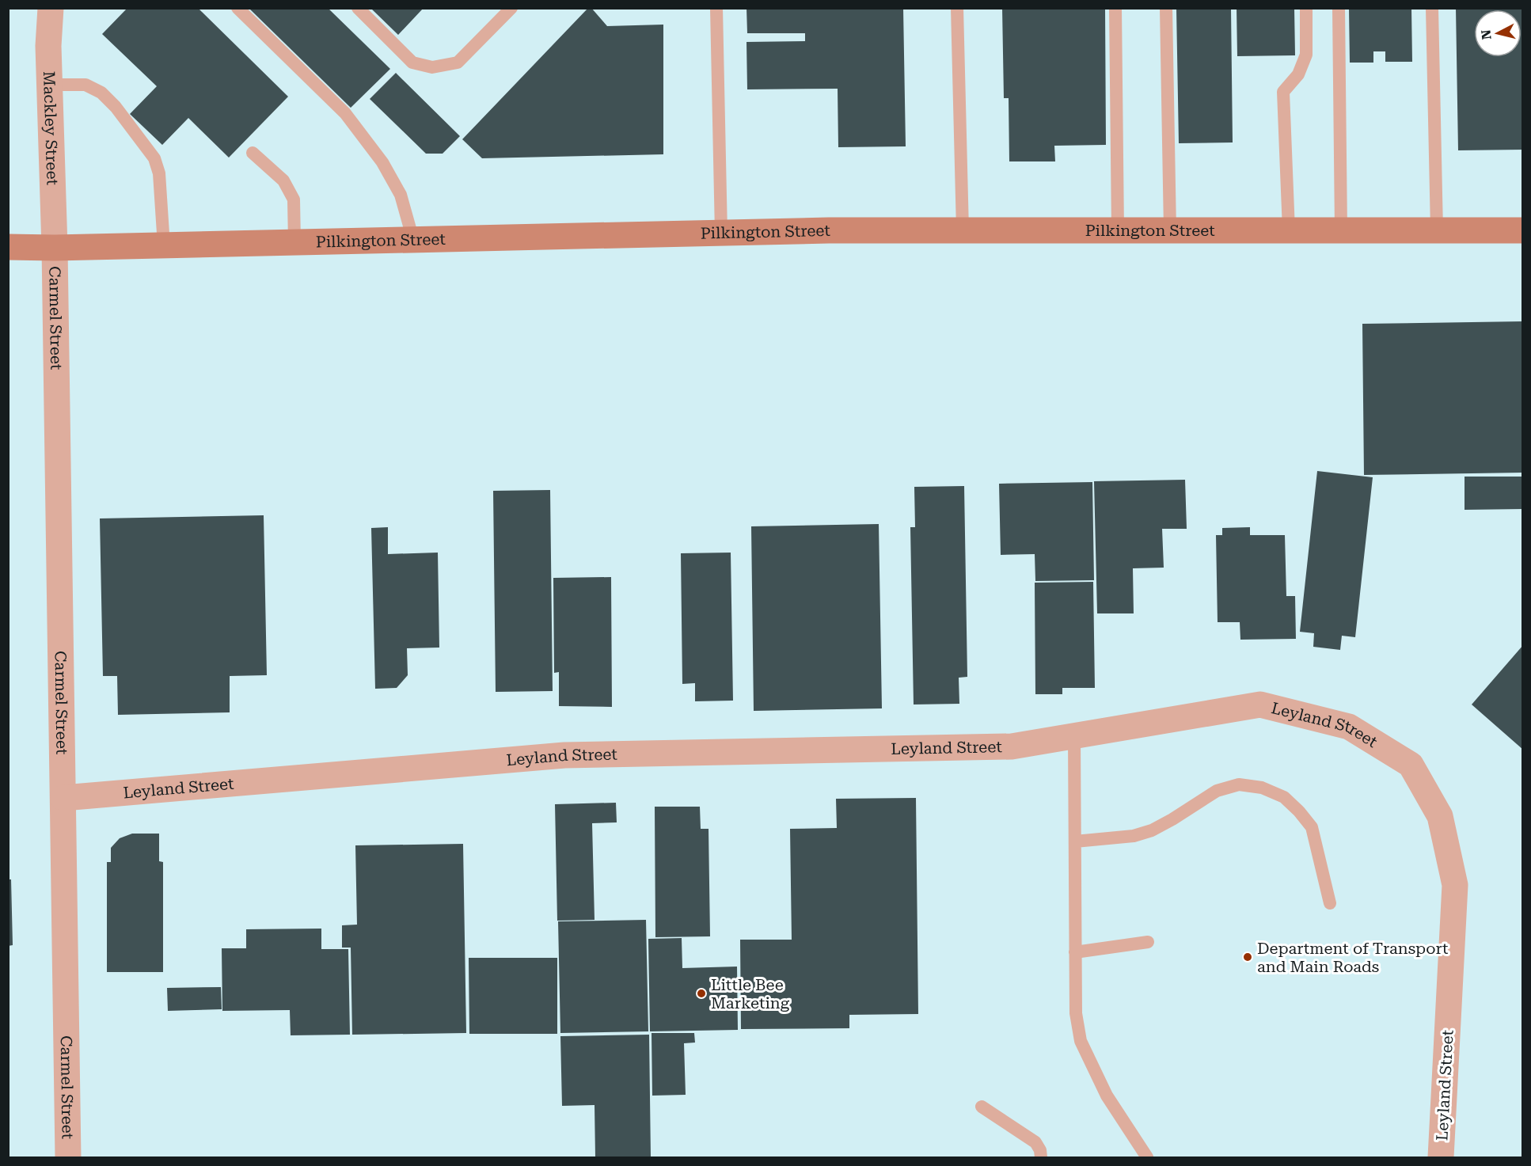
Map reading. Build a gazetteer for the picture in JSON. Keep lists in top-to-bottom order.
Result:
{
  "streets": {
    "street": [
      "Mackley Street",
      "Pilkington Street",
      "Carmel Street",
      "Leyland Street"
    ]
  },
  "crossings": [
    ["Mackley Street", "Pilkington Street"],
    ["Mackley Street", "Carmel Street"],
    ["Pilkington Street", "Carmel Street"],
    ["Carmel Street", "Leyland Street"]
  ],
  "places": ["Department of Transport and Main Roads", "Little Bee Marketing"],
  "north": "left"
}
